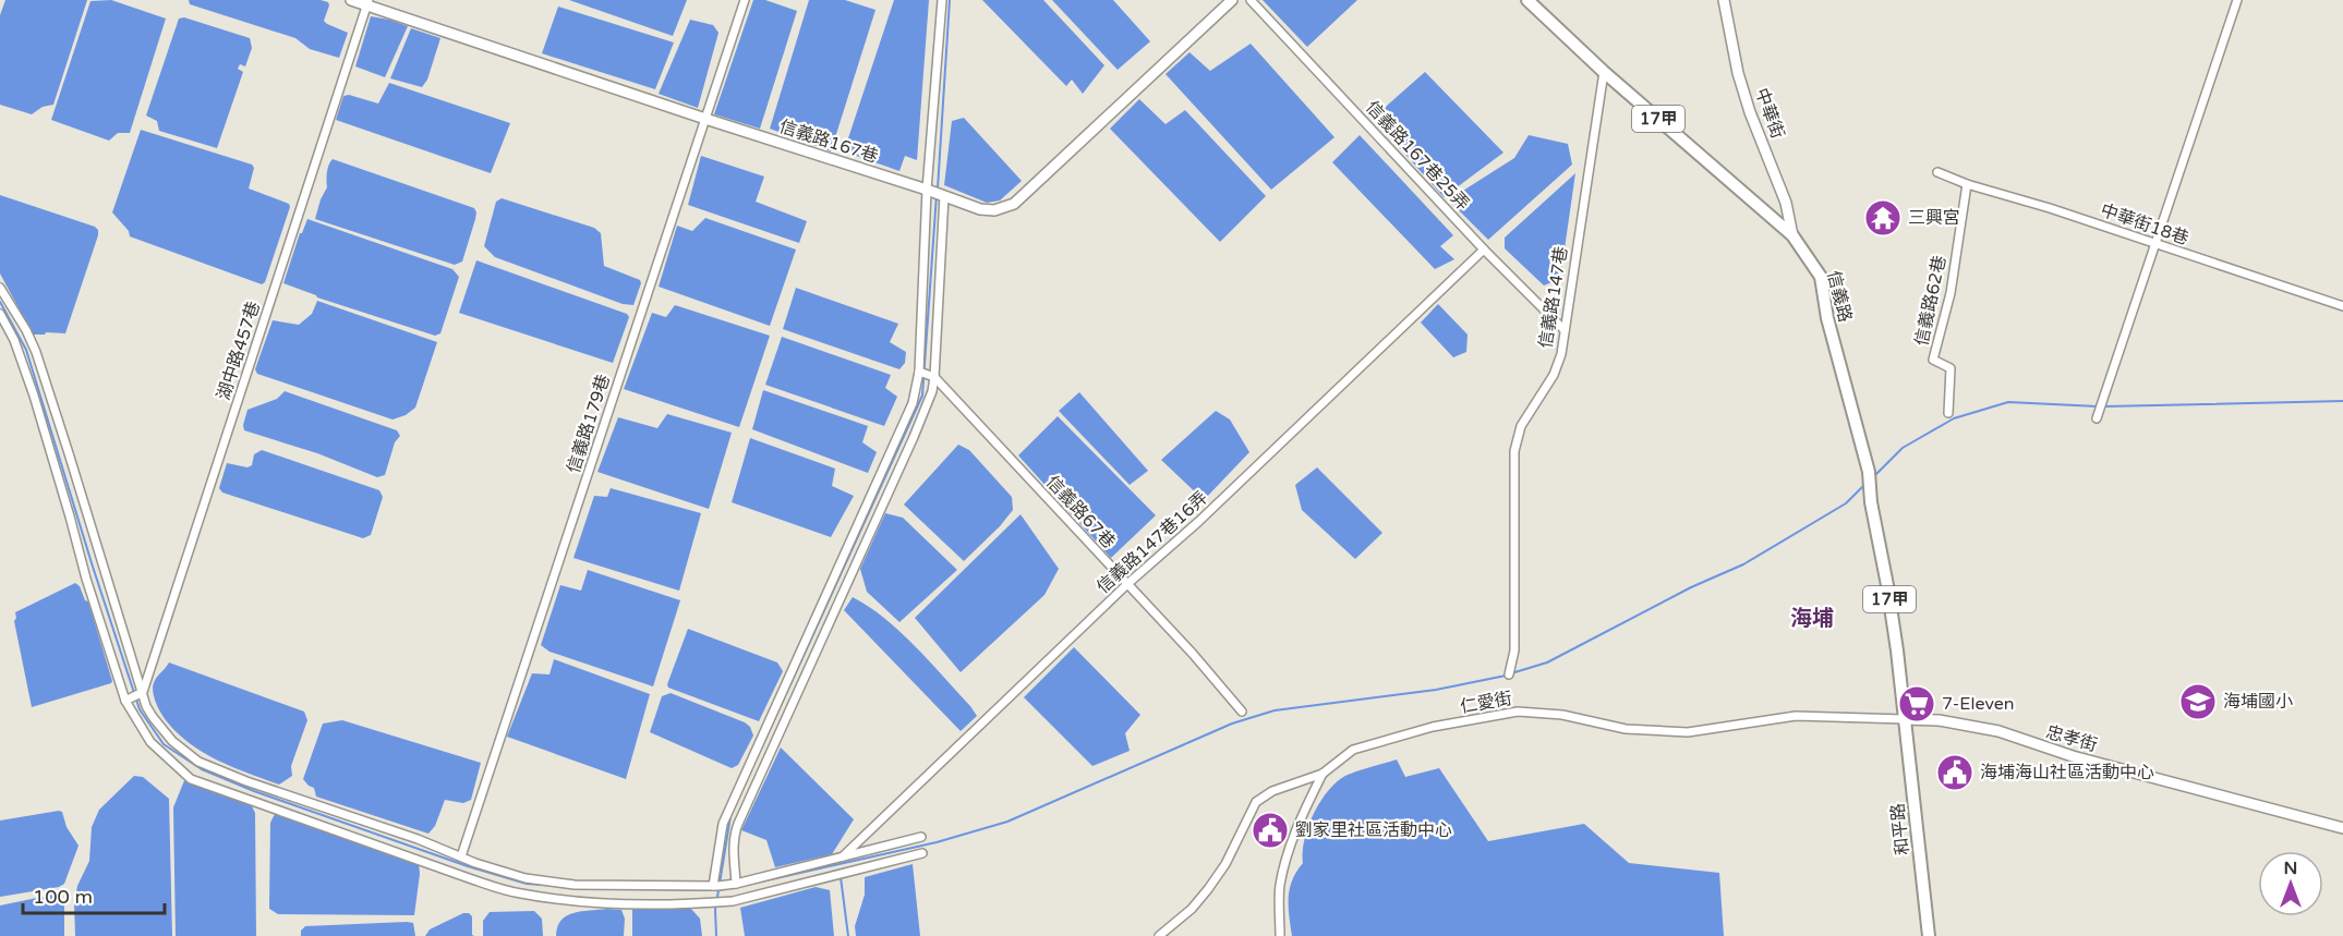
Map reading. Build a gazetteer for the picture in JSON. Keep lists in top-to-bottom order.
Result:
{
  "streets": {
    "main road": ["17甲", "信義路", "和平路"],
    "street": [
      "中華街",
      "信義路167巷",
      "信義路167巷25弄",
      "中華街18巷",
      "信義路147巷",
      "信義路62巷",
      "湖中路457巷",
      "信義路179巷",
      "信義路67巷",
      "信義路147巷16弄",
      "仁愛街",
      "忠孝街"
    ]
  },
  "crossings": [
    ["中華街", "信義路"],
    ["信義路167巷", "湖中路457巷"],
    ["信義路167巷", "信義路179巷"],
    ["信義路167巷25弄", "信義路147巷"],
    ["信義路167巷25弄", "信義路147巷16弄"],
    ["中華街18巷", "信義路62巷"],
    ["信義路", "信義路147巷"],
    ["信義路", "仁愛街"],
    ["信義路", "忠孝街"],
    ["信義路", "和平路"],
    ["信義路67巷", "信義路147巷16弄"],
    ["仁愛街", "忠孝街"],
    ["仁愛街", "和平路"],
    ["忠孝街", "和平路"]
  ],
  "districts": ["海埔"],
  "places": {
    "temple": ["三興宮"],
    "school or university": ["海埔國小"],
    "supermarket": ["7-Eleven"],
    "public building": ["海埔海山社區活動中心", "劉家里社區活動中心"]
  },
  "scale_bar": "100 m",
  "north": "top"
}
